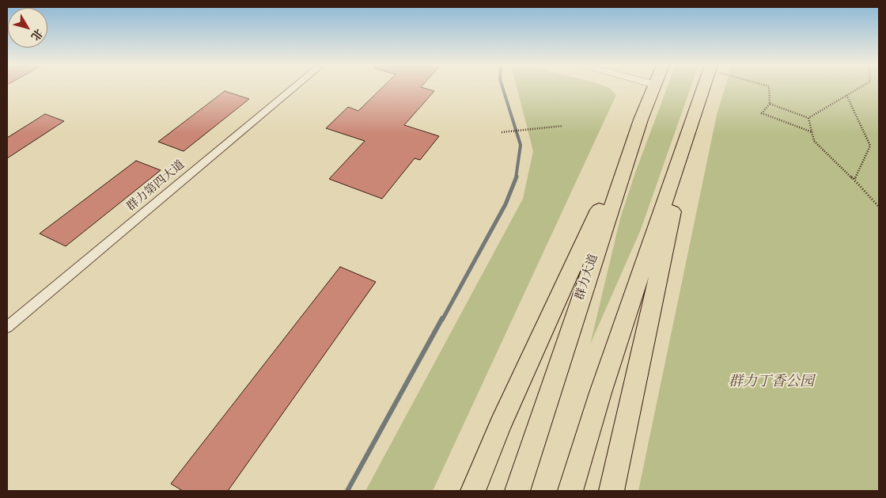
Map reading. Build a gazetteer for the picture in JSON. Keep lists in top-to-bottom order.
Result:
{
  "streets": {
    "main road": ["群力大道"],
    "street": ["群力第四大道"]
  },
  "parks": ["群力丁香公园"],
  "north": "bottom right"
}
